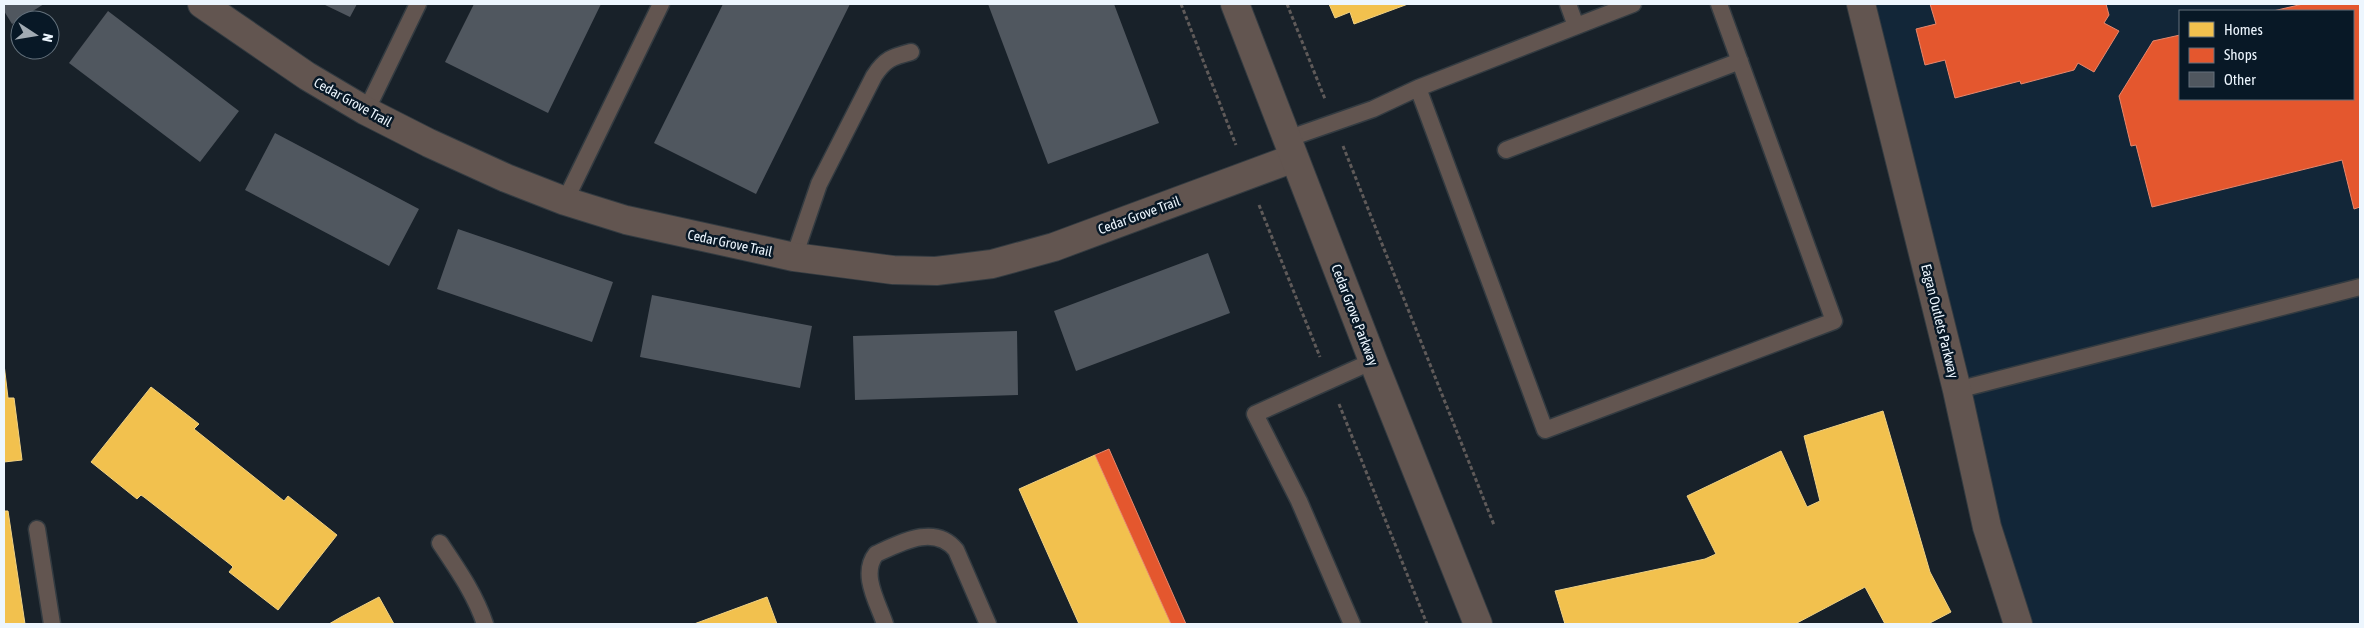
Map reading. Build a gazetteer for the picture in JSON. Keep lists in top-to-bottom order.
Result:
{
  "streets": {
    "street": ["Cedar Grove Trail", "Cedar Grove Parkway", "Eagan Outlets Parkway"]
  },
  "crossings": [
    ["Cedar Grove Trail", "Cedar Grove Parkway"]
  ],
  "legend": ["Homes", "Shops", "Other"],
  "north": "right"
}
